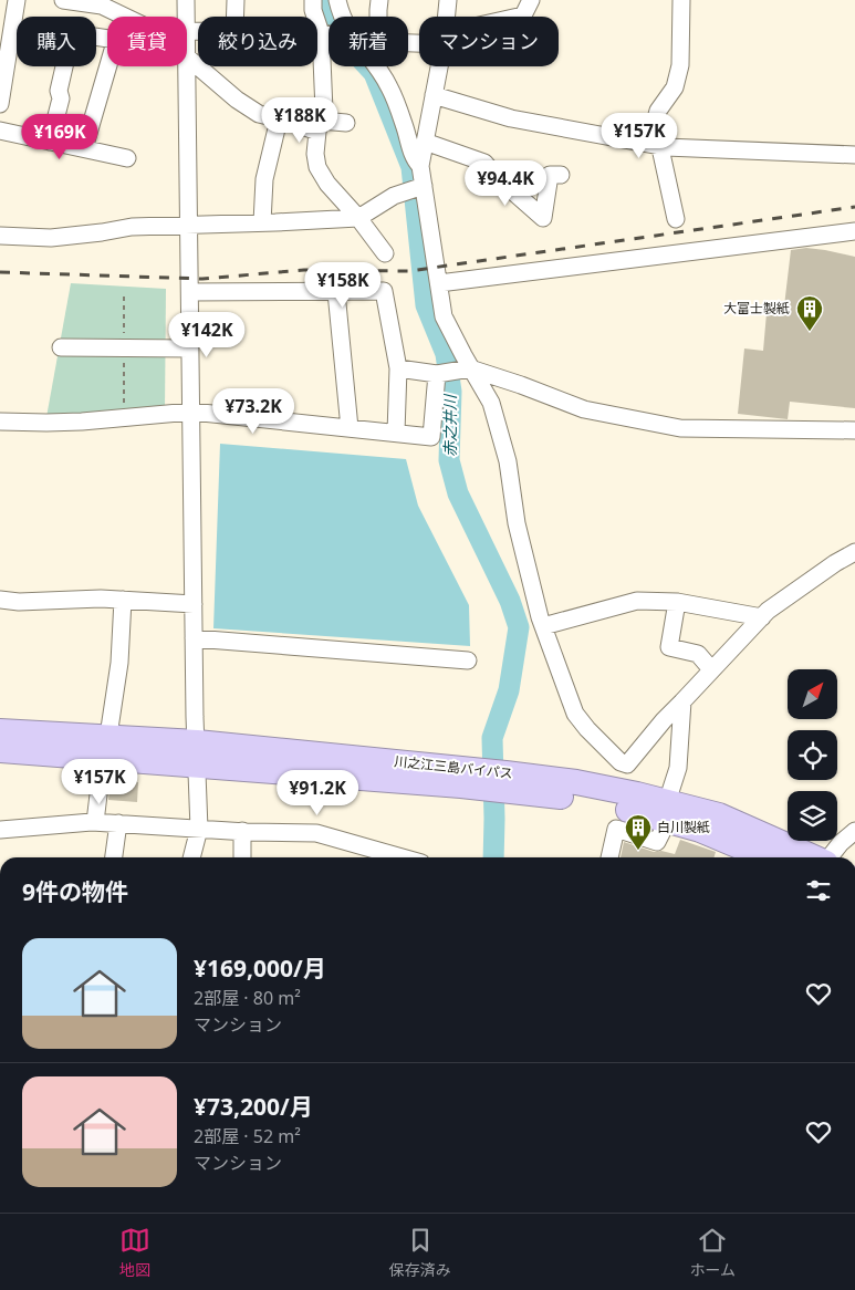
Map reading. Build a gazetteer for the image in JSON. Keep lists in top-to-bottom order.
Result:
{
  "streets": {
    "highway": ["川之江三島バイパス"]
  },
  "water": ["赤之井川"],
  "places": {
    "building": ["大富士製紙", "白川製紙"]
  },
  "north": "top right",
  "page": {
    "chip": [
      "購入",
      "賃貸",
      "絞り込み",
      "新着",
      "マンション"
    ],
    "price": [
      "¥188K",
      "¥157K",
      "¥169K",
      "¥94.4K",
      "¥158K",
      "¥142K",
      "¥73.2K",
      "¥157K",
      "¥91.2K"
    ],
    "heading": "9件の物件",
    "list": [
      {
        "name": "¥169,000/月",
        "note": "2部屋 · 80 m² · マンション"
      },
      {
        "name": "¥73,200/月",
        "note": "2部屋 · 52 m² · マンション"
      }
    ],
    "tabs": ["地図", "保存済み", "ホーム"]
  }
}
